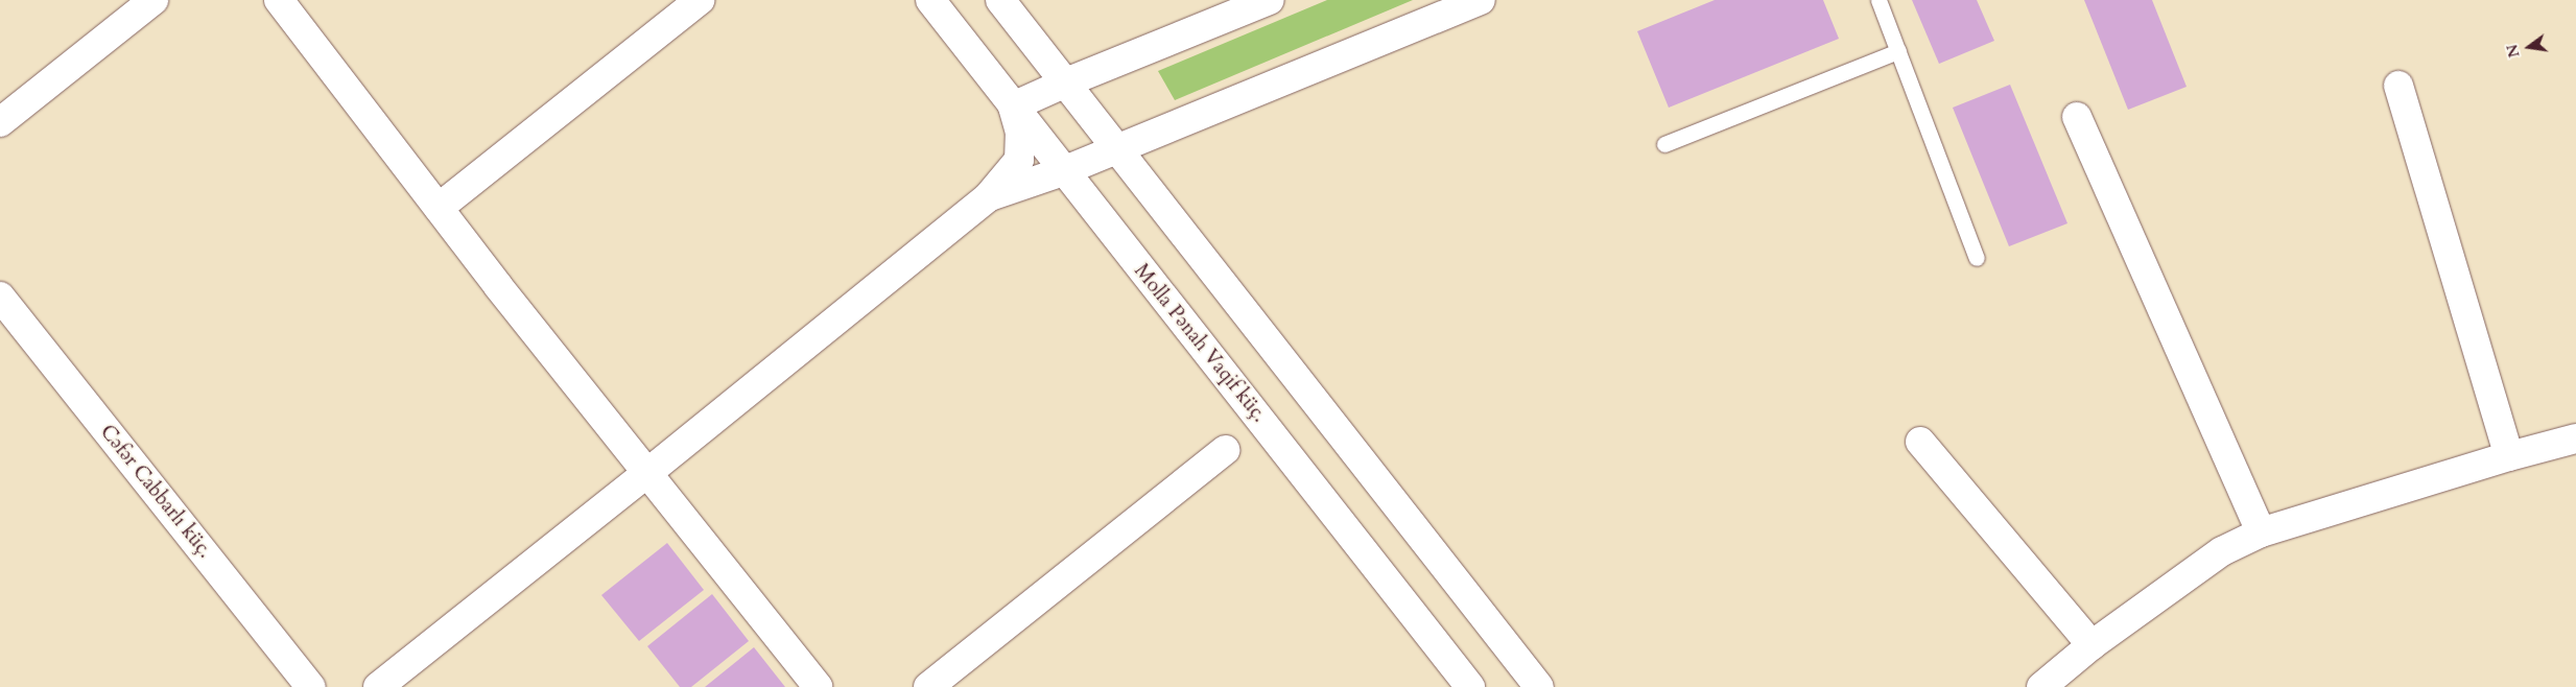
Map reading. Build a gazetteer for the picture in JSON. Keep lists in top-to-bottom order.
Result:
{
  "streets": {
    "street": ["Molla Pənah Vaqif küç.", "Cəfər Cabbarlı küç."]
  },
  "north": "left"
}
